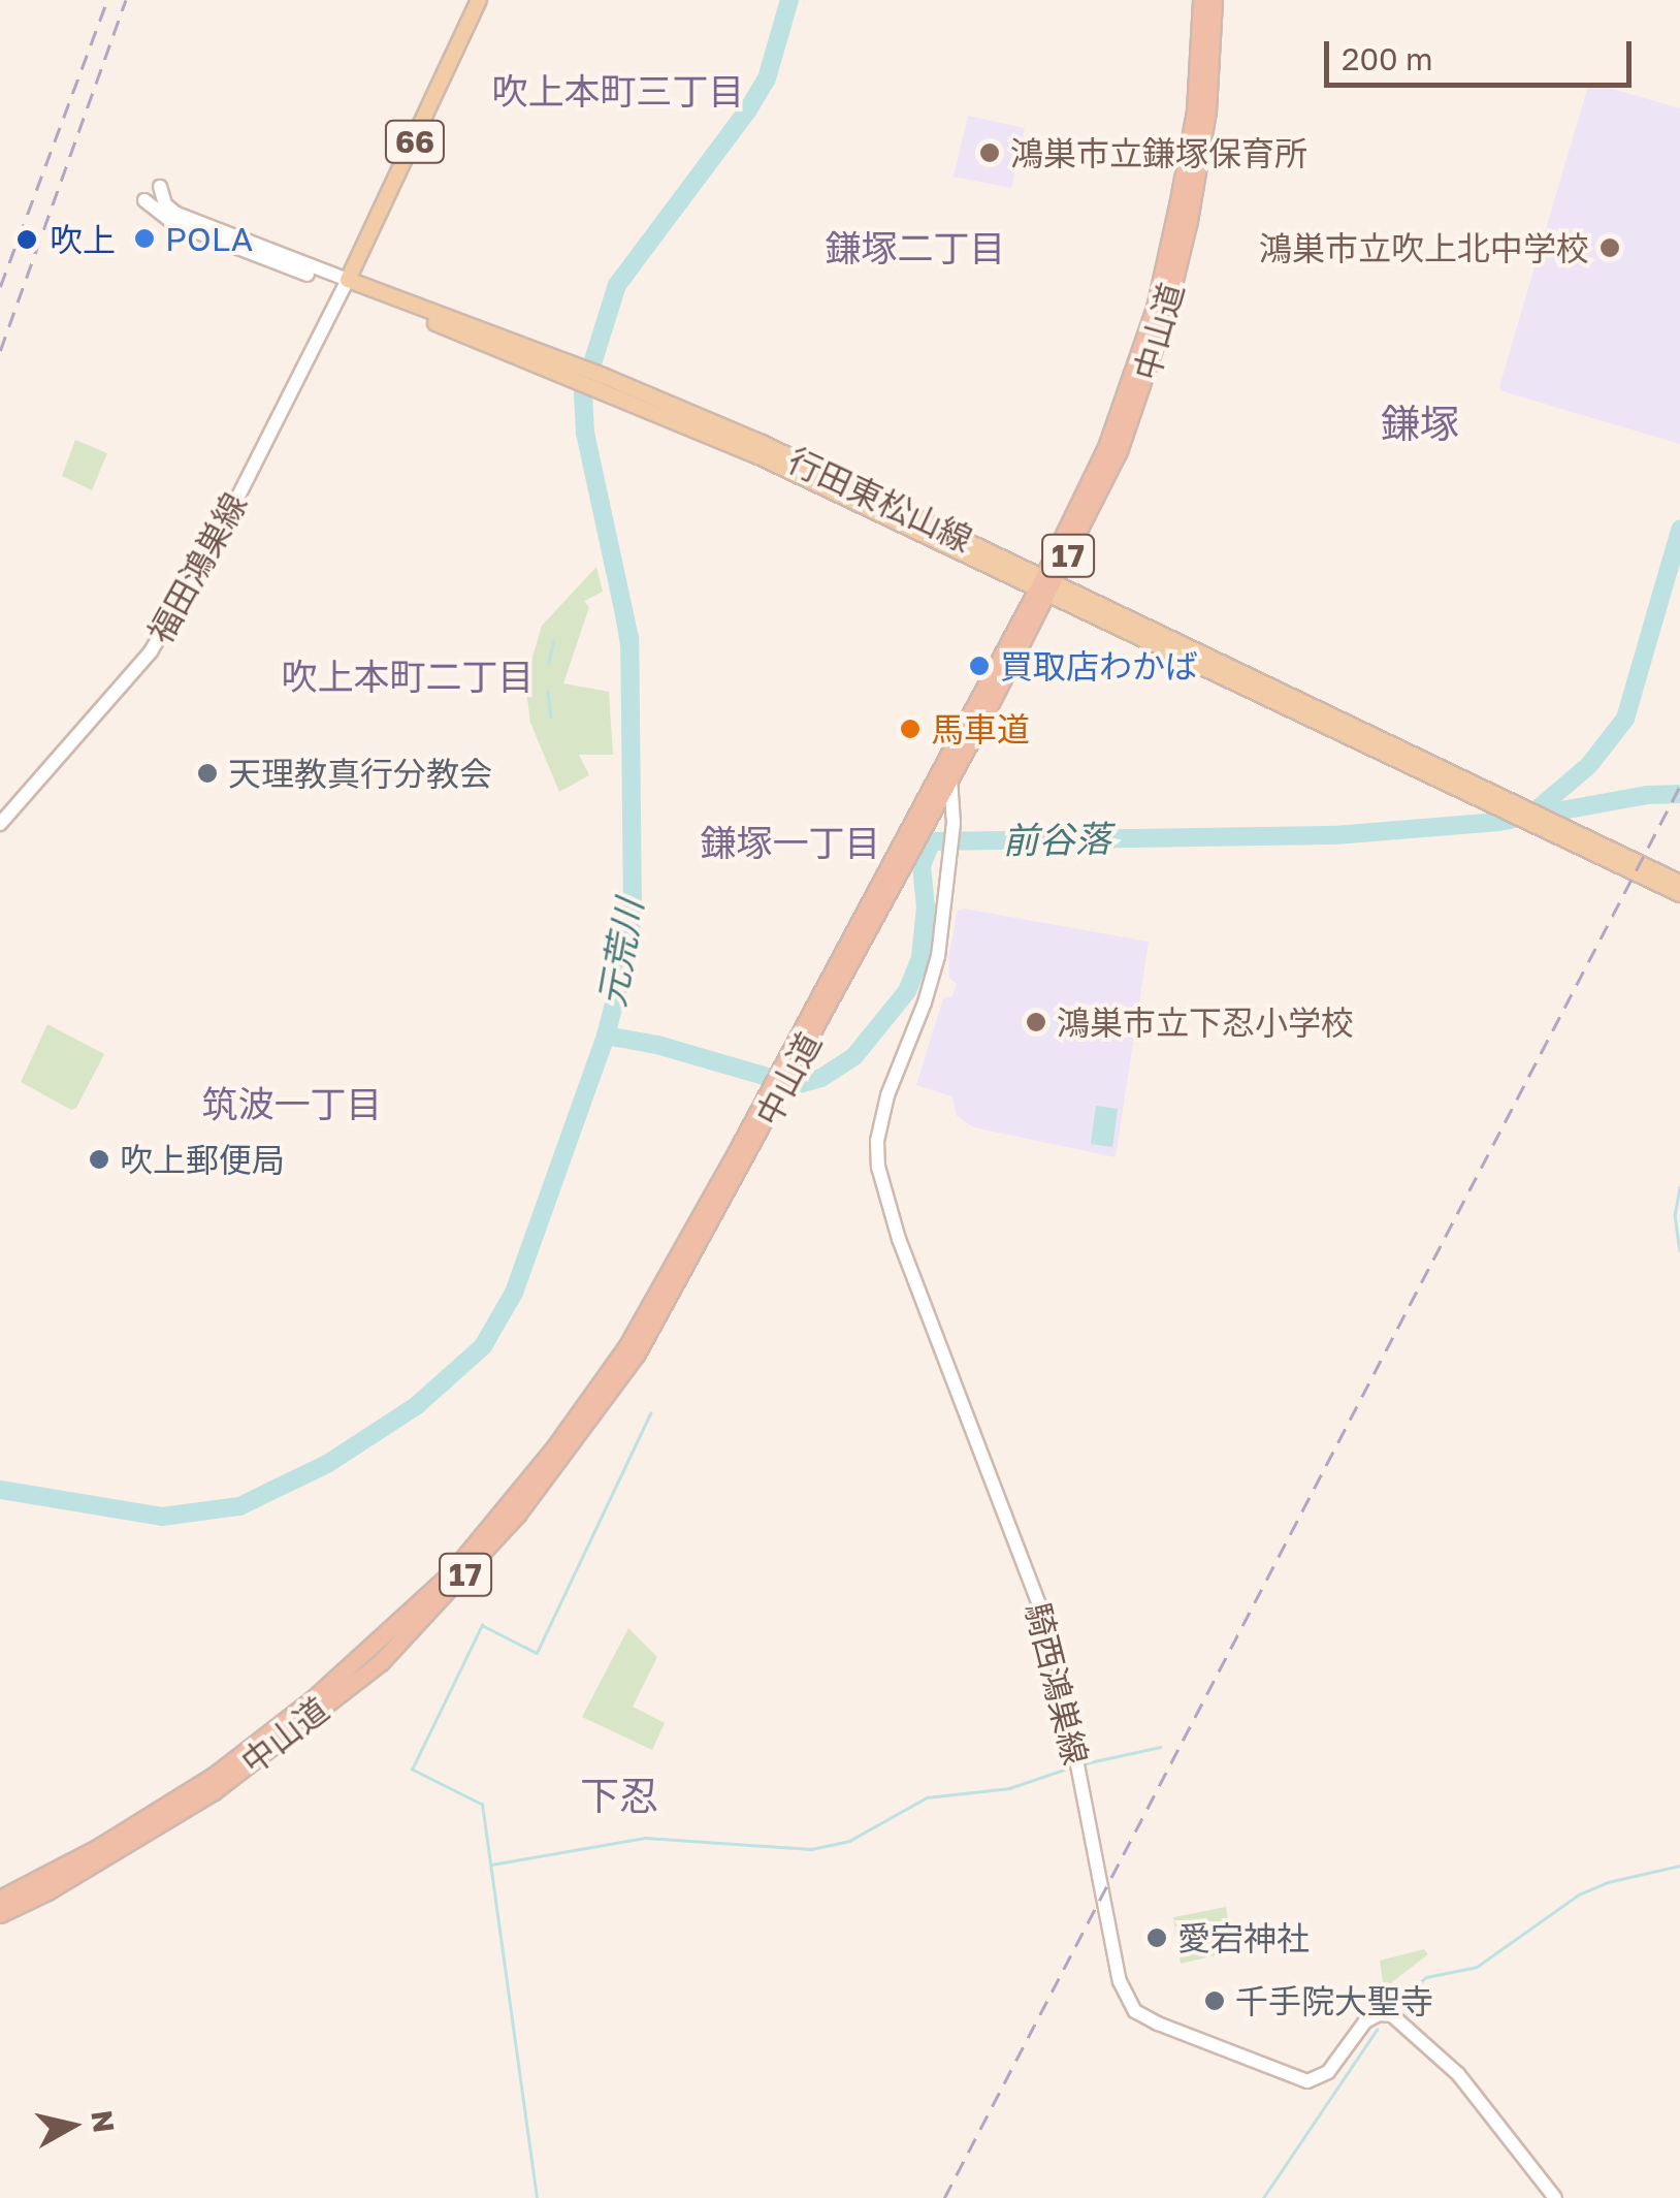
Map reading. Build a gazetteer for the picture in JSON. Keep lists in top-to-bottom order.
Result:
{
  "streets": {
    "highway": ["中山道", "17"],
    "main road": [
      "66",
      "行田東松山線",
      "福田鴻巣線",
      "騎西鴻巣線"
    ]
  },
  "crossings": [
    ["66", "行田東松山線"],
    ["66", "福田鴻巣線"],
    ["中山道", "行田東松山線"],
    ["中山道", "騎西鴻巣線"],
    ["行田東松山線", "福田鴻巣線"]
  ],
  "districts": [
    "吹上本町三丁目",
    "鎌塚二丁目",
    "鎌塚",
    "吹上本町二丁目",
    "鎌塚一丁目",
    "筑波一丁目",
    "下忍"
  ],
  "water": ["前谷落", "元荒川"],
  "places": [
    "鴻巣市立鎌塚保育所",
    "POLA",
    "吹上",
    "鴻巣市立吹上北中学校",
    "買取店わかば",
    "馬車道",
    "天理教真行分教会",
    "鴻巣市立下忍小学校",
    "吹上郵便局",
    "愛宕神社",
    "千手院大聖寺"
  ],
  "scale_bar": "200 m",
  "north": "right"
}
